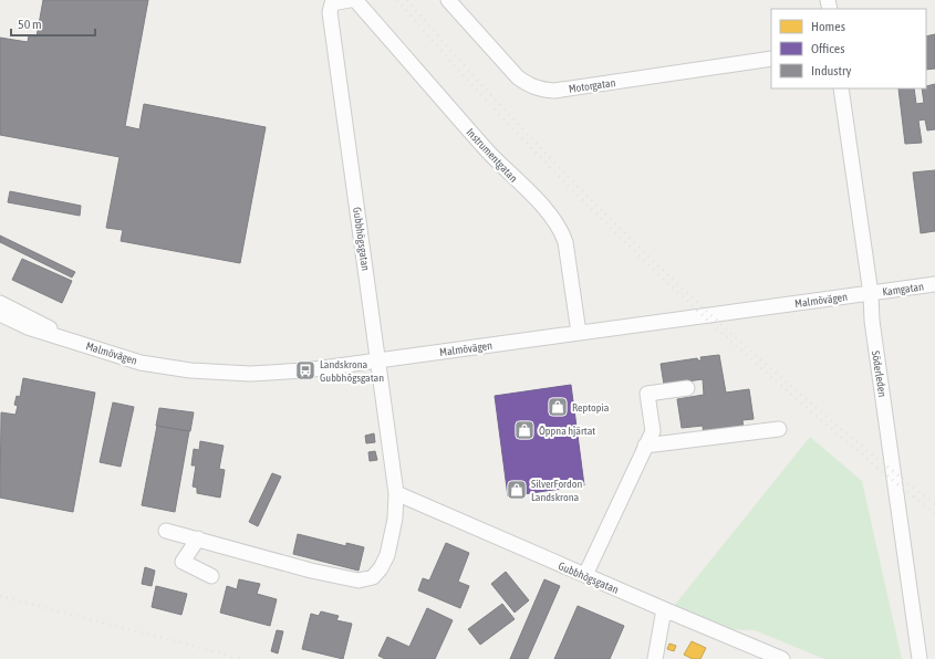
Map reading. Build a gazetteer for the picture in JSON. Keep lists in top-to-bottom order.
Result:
{
  "streets": {
    "street": [
      "Motorgatan",
      "Instrumentgatan",
      "Gubbhögsgatan",
      "Kamgatan",
      "Malmövägen",
      "Söderleden"
    ]
  },
  "crossings": [
    ["Instrumentgatan", "Malmövägen"],
    ["Gubbhögsgatan", "Malmövägen"],
    ["Kamgatan", "Malmövägen"],
    ["Kamgatan", "Söderleden"],
    ["Malmövägen", "Söderleden"]
  ],
  "places": {
    "bus stop": ["Landskrona Gubbhögsgatan"],
    "shop": ["Reptopia", "Öppna hjärtat", "SilverFordon Landskrona"]
  },
  "legend": ["Homes", "Offices", "Industry"],
  "scale_bar": "50 m"
}
